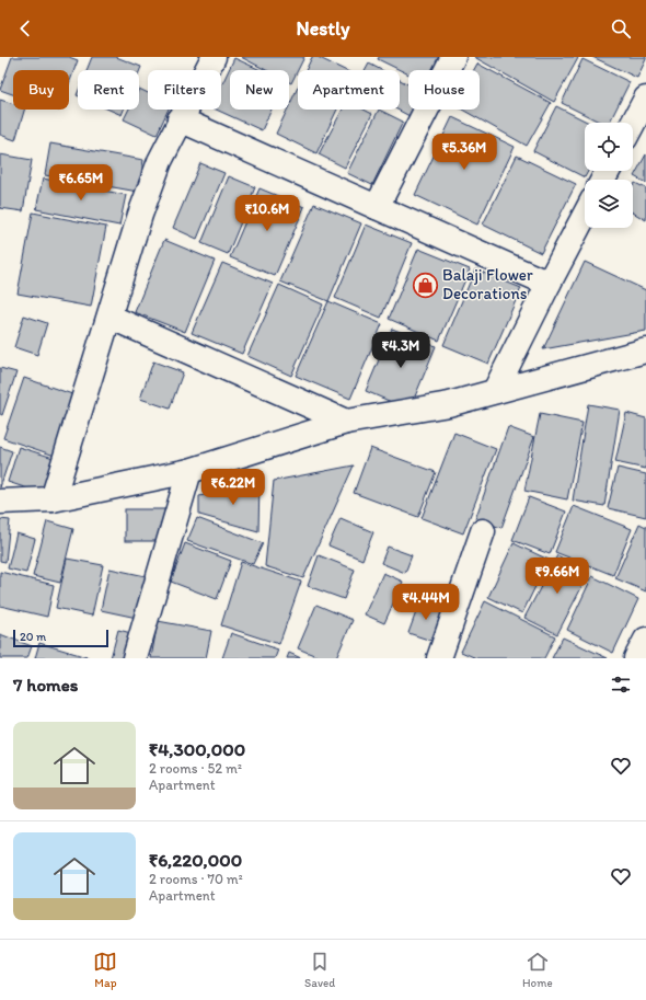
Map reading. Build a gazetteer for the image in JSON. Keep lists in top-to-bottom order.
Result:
{
  "places": {
    "shop": ["Balaji Flower Decorations"]
  },
  "scale_bar": "20 m",
  "page": {
    "header": "Nestly",
    "chip": [
      "Buy",
      "Rent",
      "Filters",
      "New",
      "Apartment",
      "House"
    ],
    "price": [
      "₹5.36M",
      "₹6.65M",
      "₹10.6M",
      "₹4.3M",
      "₹6.22M",
      "₹9.66M",
      "₹4.44M"
    ],
    "scale": "20 m",
    "heading": "7 homes",
    "list": [
      {
        "name": "₹4,300,000",
        "note": "2 rooms · 52 m² · Apartment"
      },
      {
        "name": "₹6,220,000",
        "note": "2 rooms · 70 m² · Apartment"
      }
    ],
    "tabs": ["Map", "Saved", "Home"]
  }
}
